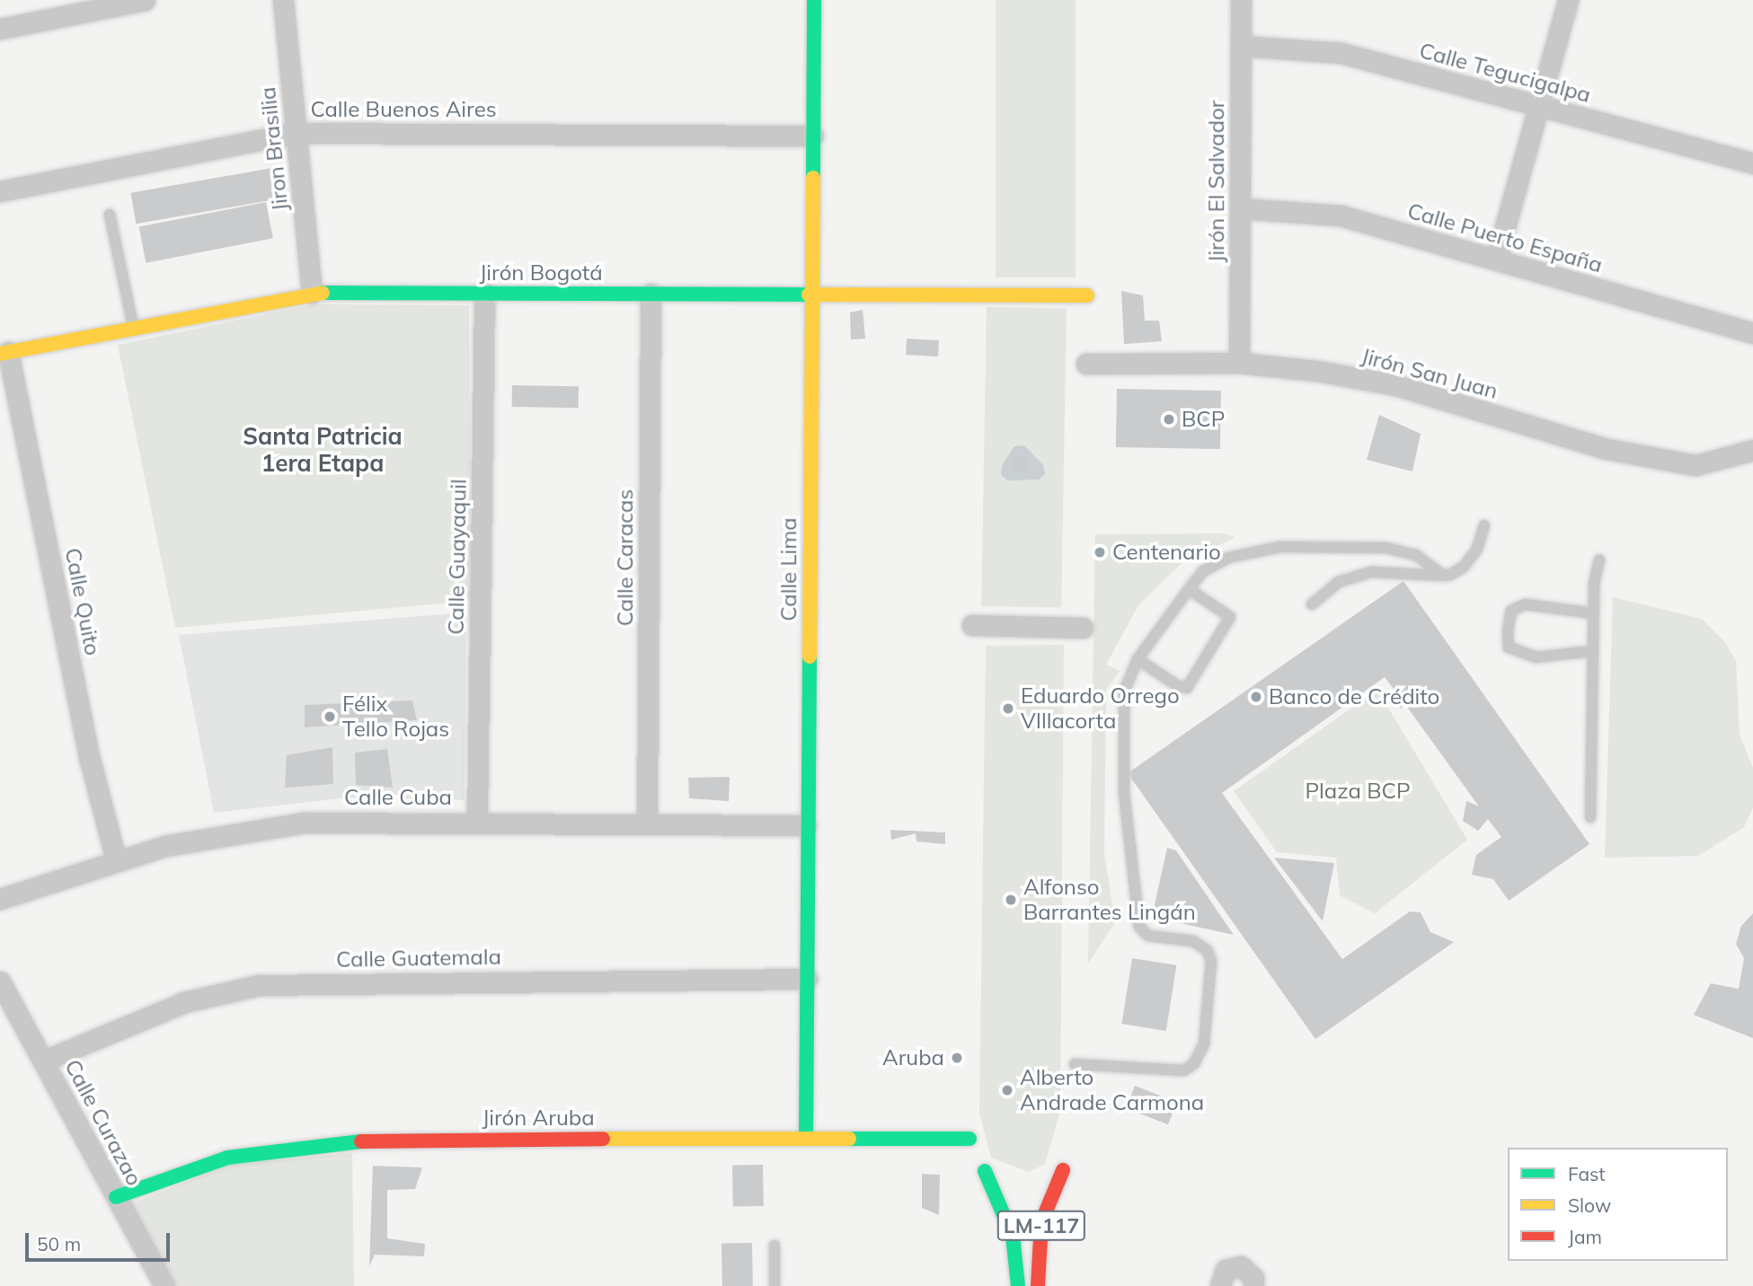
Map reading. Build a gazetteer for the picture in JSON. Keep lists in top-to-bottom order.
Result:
{
  "streets": {
    "street": [
      "Calle Tegucigalpa",
      "Calle Buenos Aires",
      "Jiron Brasilia",
      "Jirón El Salvador",
      "Calle Puerto España",
      "Jirón Bogotá",
      "Jirón San Juan",
      "Calle Guayaquil",
      "Calle Caracas",
      "Calle Lima",
      "Calle Quito",
      "Calle Cuba",
      "Calle Guatemala",
      "Jirón Aruba",
      "Calle Curazao",
      "LM-117"
    ]
  },
  "crossings": [
    ["Calle Tegucigalpa", "Jirón El Salvador"],
    ["Calle Buenos Aires", "Jiron Brasilia"],
    ["Calle Buenos Aires", "Calle Lima"],
    ["Jiron Brasilia", "Jirón Bogotá"],
    ["Jirón El Salvador", "Calle Puerto España"],
    ["Jirón El Salvador", "Jirón San Juan"],
    ["Jirón Bogotá", "Calle Guayaquil"],
    ["Jirón Bogotá", "Calle Caracas"],
    ["Jirón Bogotá", "Calle Lima"],
    ["Jirón Bogotá", "Calle Quito"],
    ["Calle Guayaquil", "Calle Cuba"],
    ["Calle Caracas", "Calle Cuba"],
    ["Calle Lima", "Calle Cuba"],
    ["Calle Lima", "Calle Guatemala"],
    ["Calle Lima", "Jirón Aruba"],
    ["Calle Quito", "Calle Cuba"],
    ["Calle Guatemala", "Calle Curazao"],
    ["Jirón Aruba", "Calle Curazao"]
  ],
  "districts": ["Santa Patricia 1era Etapa"],
  "parks": ["Plaza BCP"],
  "places": [
    "BCP",
    "Centenario",
    "Banco de Crédito",
    "Eduardo Orrego VIllacorta",
    "Félix Tello Rojas",
    "Alfonso Barrantes Lingán",
    "Aruba",
    "Alberto Andrade Carmona"
  ],
  "legend": ["Fast", "Slow", "Jam"],
  "scale_bar": "50 m"
}
